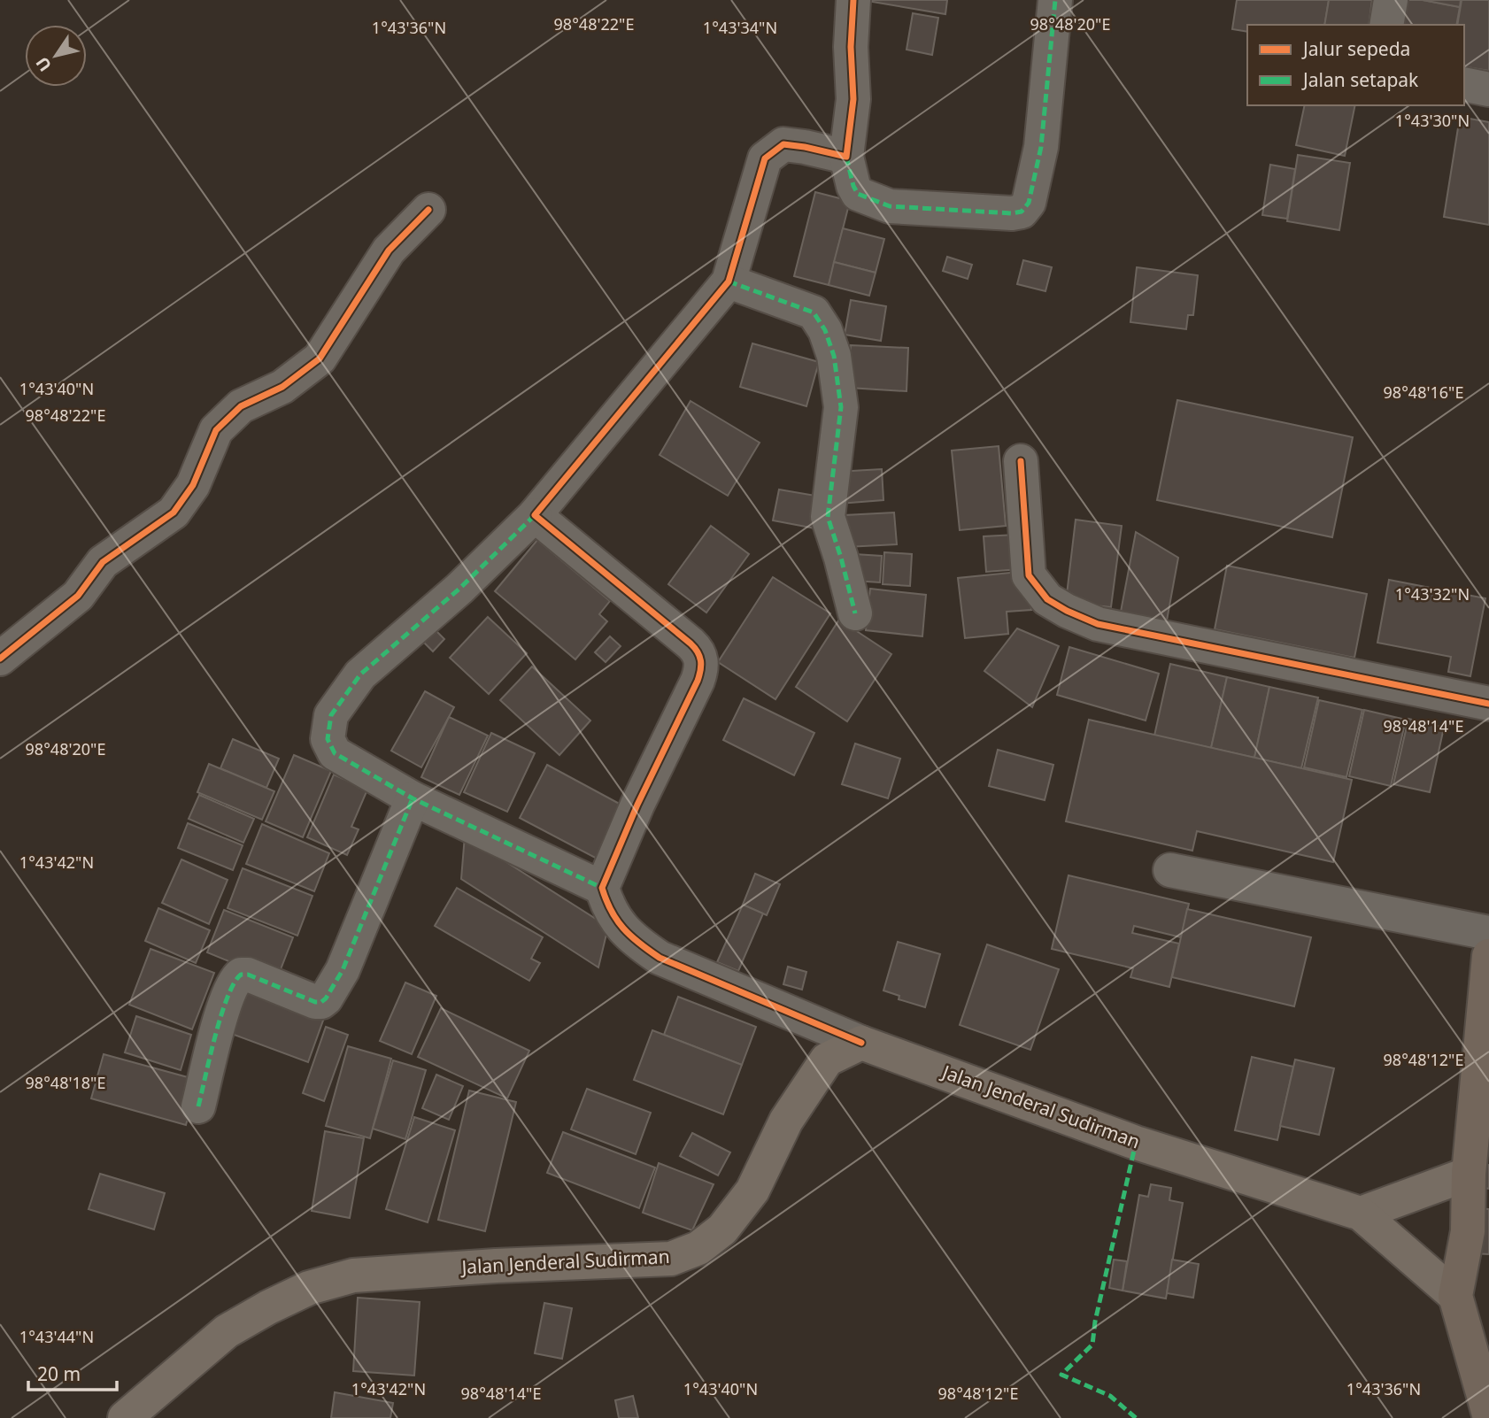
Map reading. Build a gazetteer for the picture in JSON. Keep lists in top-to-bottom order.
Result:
{
  "streets": {
    "main road": ["Jalan Jenderal Sudirman"]
  },
  "legend": ["Jalur sepeda", "Jalan setapak"],
  "scale_bar": "20 m",
  "north": "bottom left",
  "coordinates": [
    "98°48'22\"E",
    "98°48'20\"E",
    "1°43'36\"N",
    "1°43'34\"N",
    "1°43'30\"N",
    "1°43'40\"N",
    "98°48'16\"E",
    "1°43'32\"N",
    "98°48'14\"E",
    "1°43'42\"N",
    "98°48'12\"E",
    "98°48'18\"E",
    "1°43'44\"N"
  ]
}
